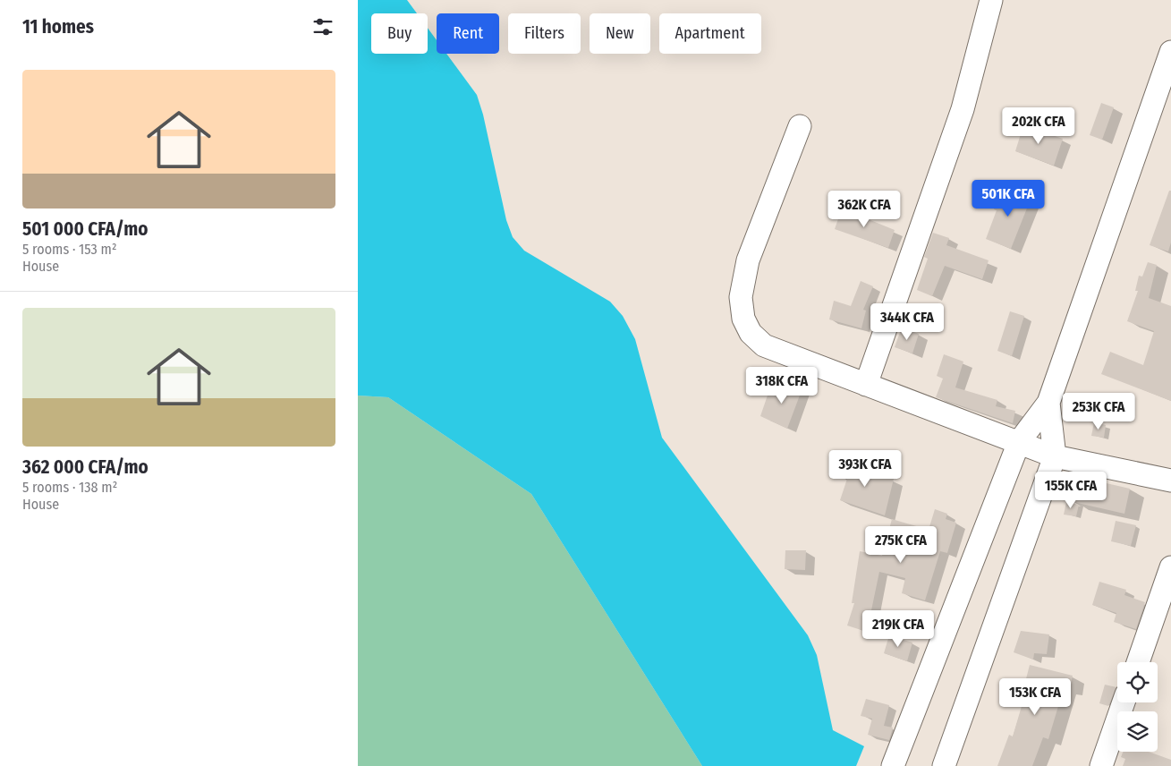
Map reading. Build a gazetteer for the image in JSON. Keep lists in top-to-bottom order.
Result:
{
  "page": {
    "heading": "11 homes",
    "chip": [
      "Buy",
      "Rent",
      "Filters",
      "New",
      "Apartment"
    ],
    "list": [
      {
        "name": "501 000 CFA/mo",
        "note": "5 rooms · 153 m² · House"
      },
      {
        "name": "362 000 CFA/mo",
        "note": "5 rooms · 138 m² · House"
      }
    ],
    "price": [
      "202K CFA",
      "501K CFA",
      "362K CFA",
      "344K CFA",
      "318K CFA",
      "253K CFA",
      "393K CFA",
      "155K CFA",
      "275K CFA",
      "219K CFA",
      "153K CFA"
    ]
  }
}
